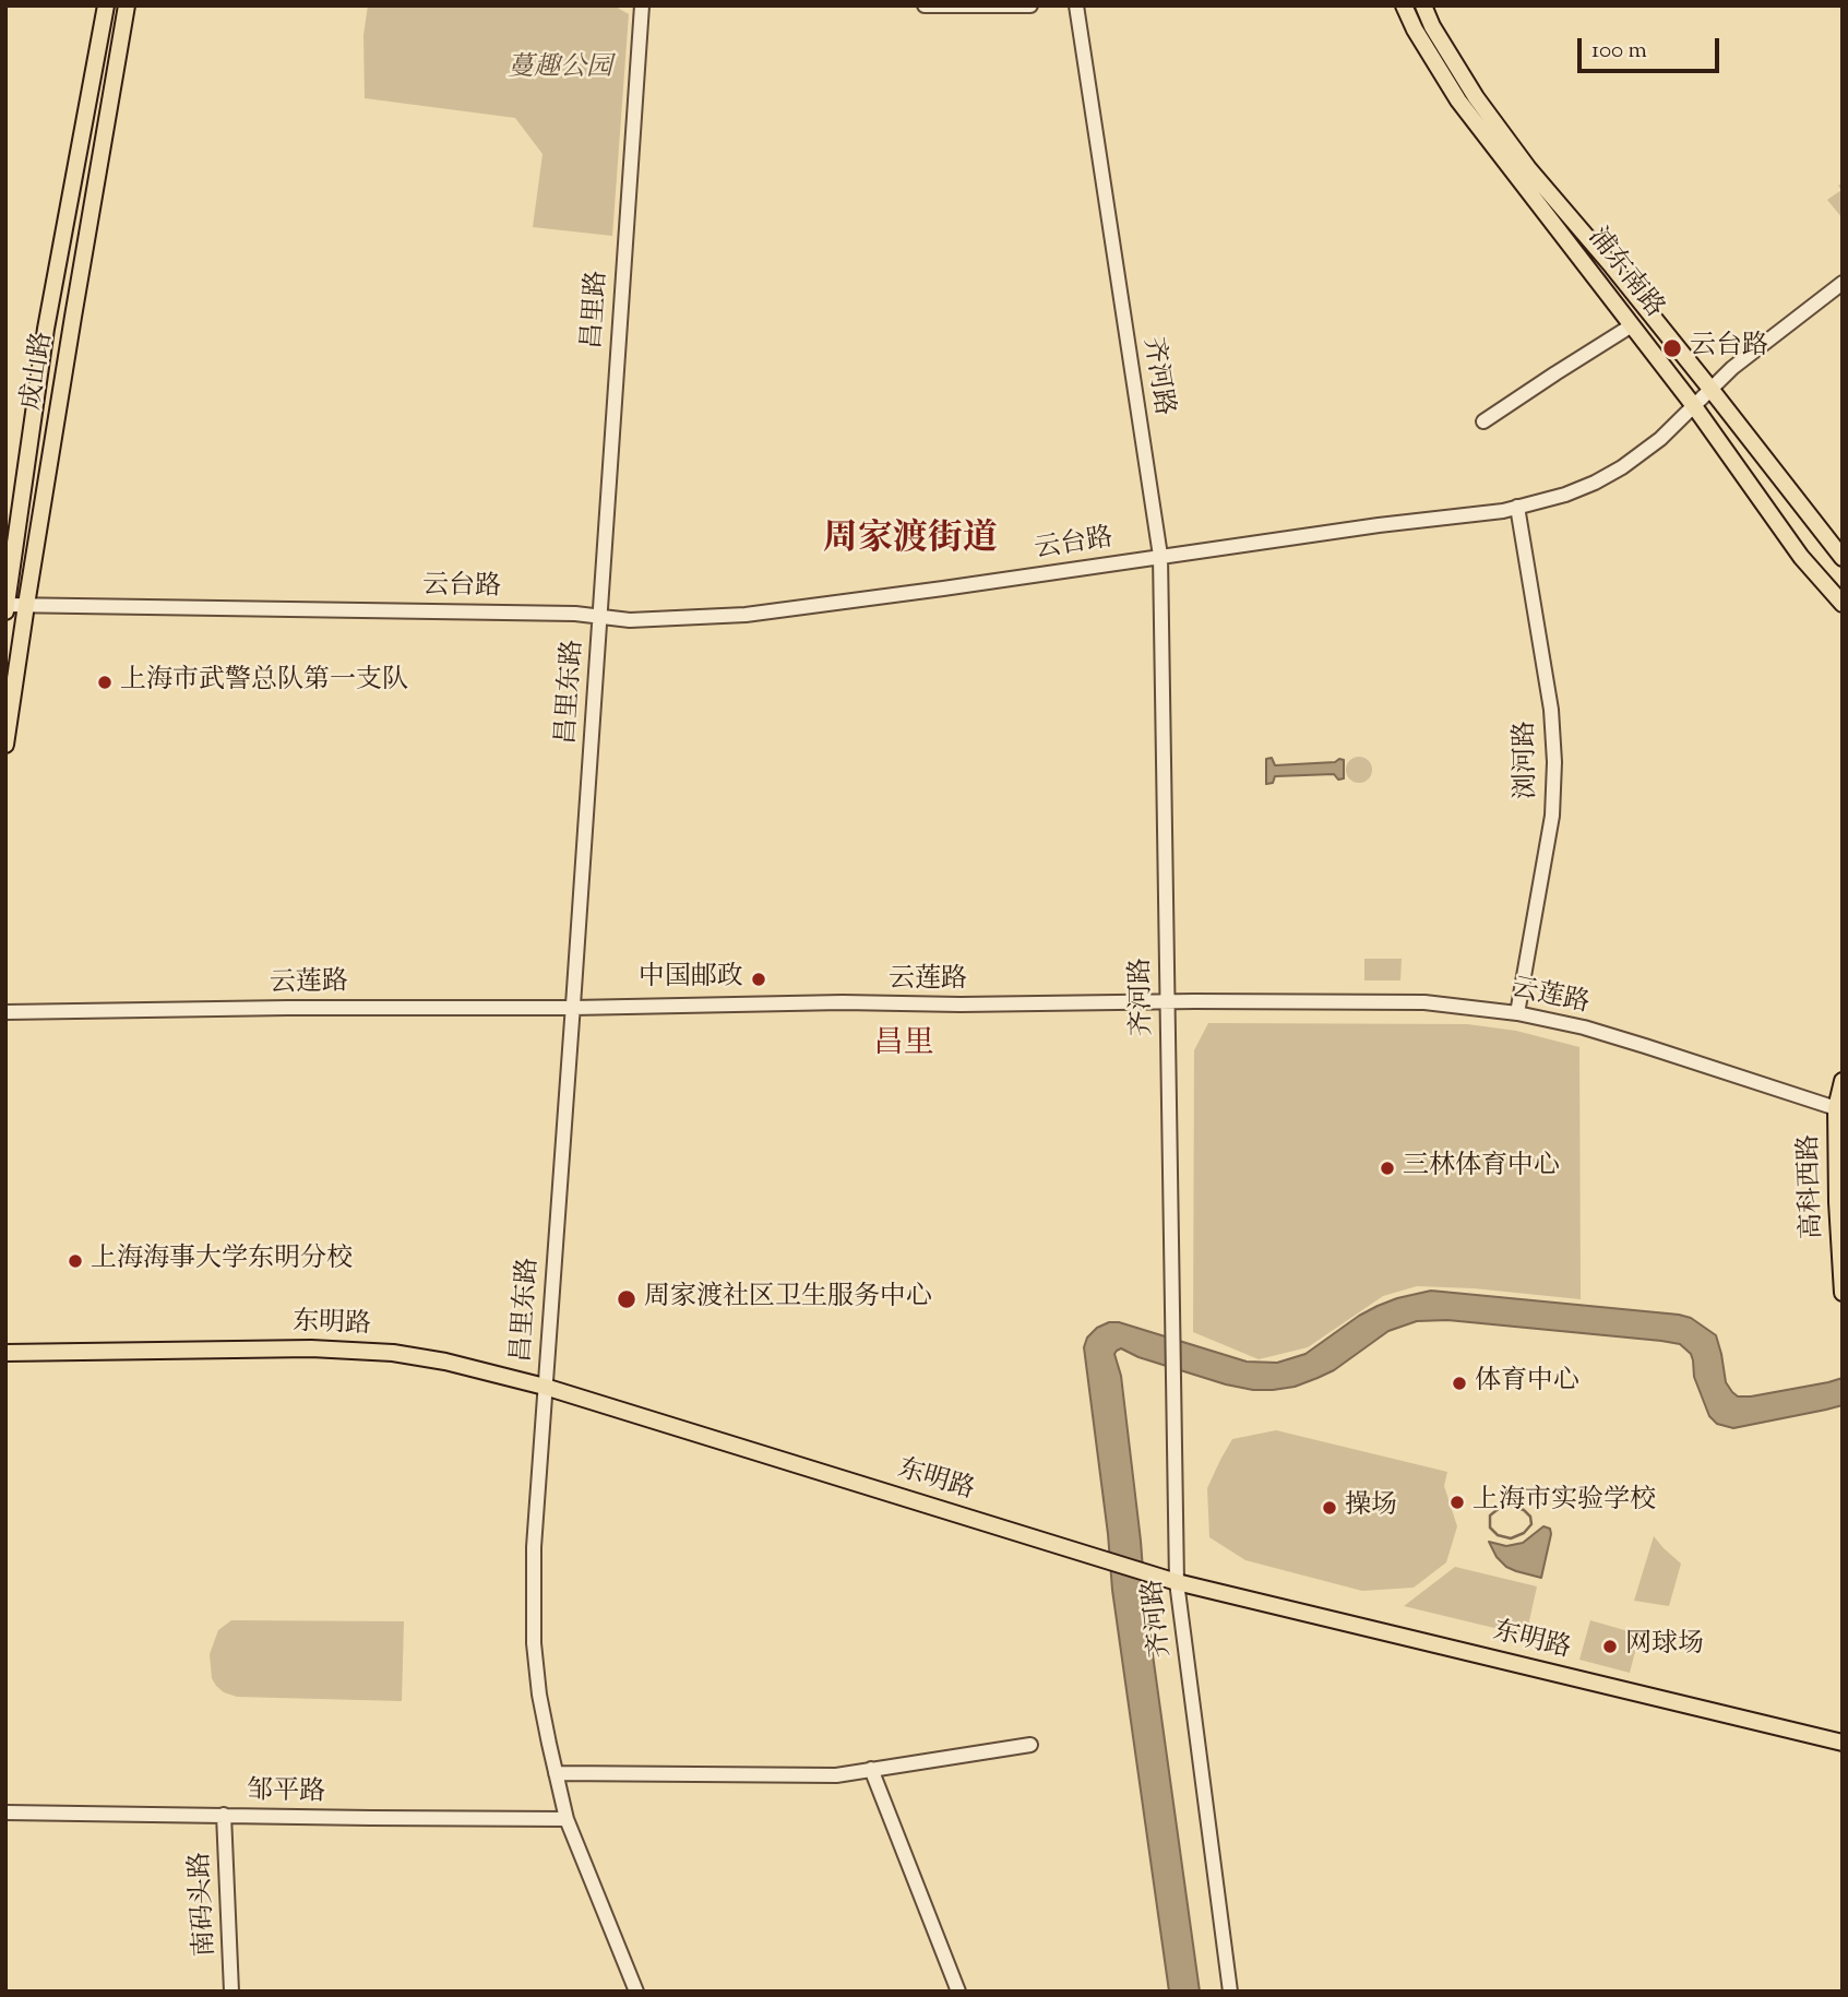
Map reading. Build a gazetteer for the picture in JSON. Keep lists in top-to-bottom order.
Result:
{
  "streets": {
    "main road": [
      "浦东南路",
      "成山路",
      "高科西路",
      "东明路"
    ],
    "street": [
      "昌里路",
      "齐河路",
      "云台路",
      "昌里东路",
      "浏河路",
      "云莲路",
      "邹平路",
      "南码头路"
    ]
  },
  "crossings": [
    ["浦东南路", "云台路"],
    ["昌里路", "云台路"],
    ["昌里路", "昌里东路"],
    ["成山路", "云台路"],
    ["齐河路", "云台路"],
    ["齐河路", "云莲路"],
    ["齐河路", "东明路"],
    ["云台路", "昌里东路"],
    ["云台路", "浏河路"],
    ["昌里东路", "云莲路"],
    ["昌里东路", "东明路"],
    ["昌里东路", "邹平路"],
    ["浏河路", "云莲路"],
    ["云莲路", "高科西路"],
    ["邹平路", "南码头路"]
  ],
  "districts": ["周家渡街道", "昌里"],
  "parks": ["蔓趣公园"],
  "places": [
    "云台路",
    "上海市武警总队第一支队",
    "中国邮政",
    "三林体育中心",
    "上海海事大学东明分校",
    "周家渡社区卫生服务中心",
    "体育中心",
    "上海市实验学校",
    "操场",
    "网球场"
  ],
  "scale_bar": "100 m"
}
